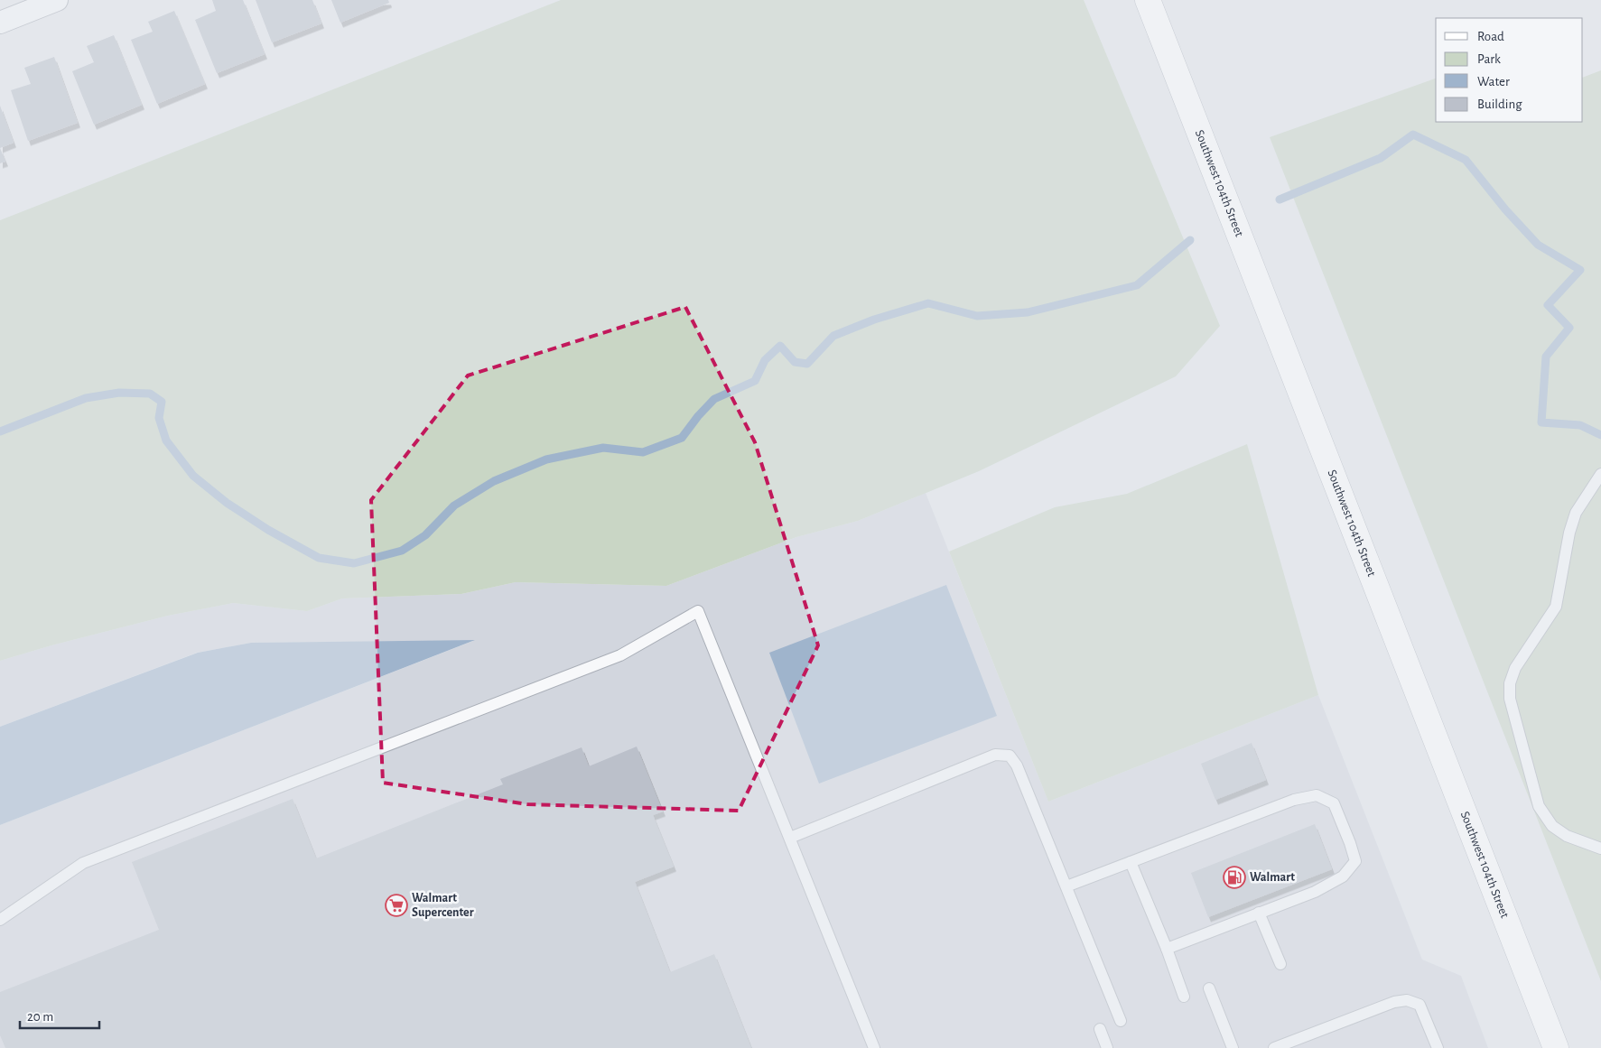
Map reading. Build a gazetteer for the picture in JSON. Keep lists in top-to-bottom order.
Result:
{
  "streets": {
    "main road": ["Southwest 104th Street"]
  },
  "places": {
    "fuel station": ["Walmart"],
    "supermarket": ["Walmart Supercenter"]
  },
  "legend": [
    "Road",
    "Park",
    "Water",
    "Building"
  ],
  "scale_bar": "20 m"
}
